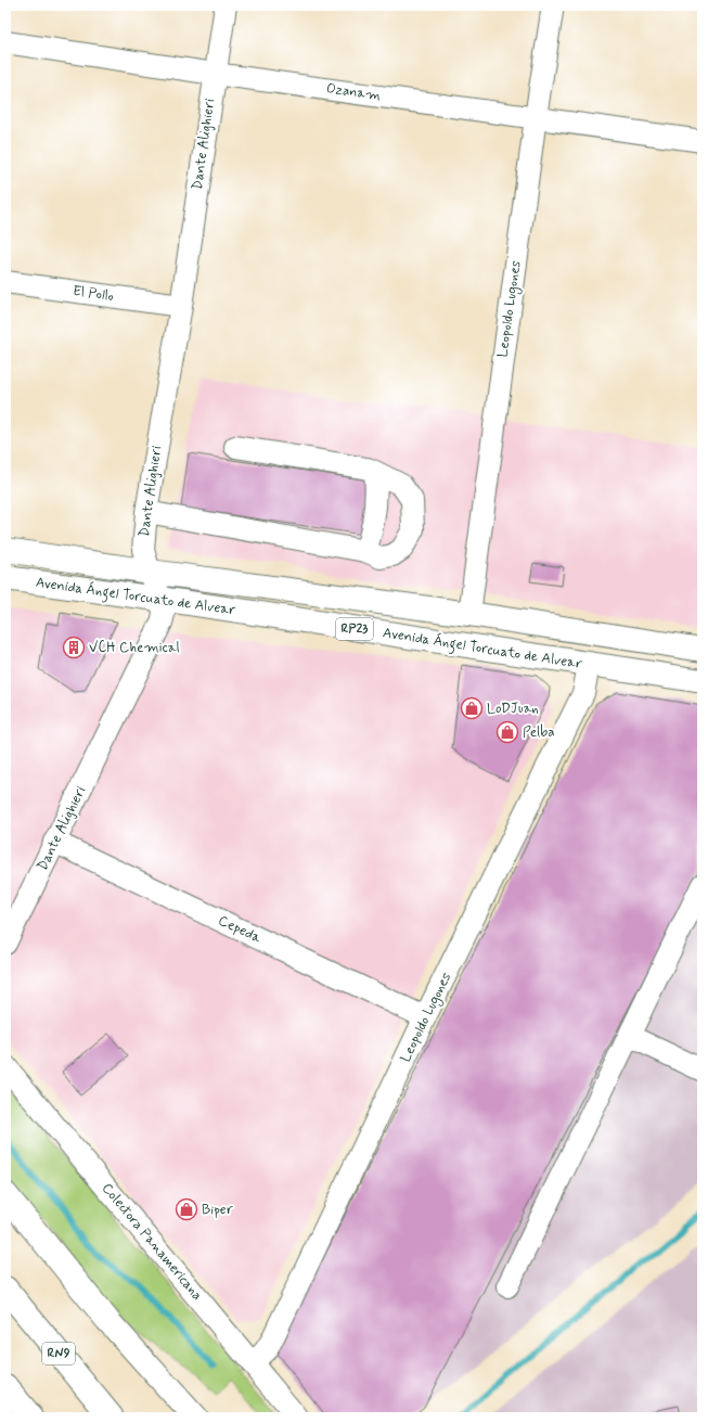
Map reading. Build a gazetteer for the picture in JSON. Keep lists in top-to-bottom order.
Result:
{
  "streets": {
    "main road": ["Avenida Ángel Torcuato de Alvear", "RP23", "RN9"],
    "street": [
      "Ozanam",
      "Dante Alighieri",
      "El Pollo",
      "Leopoldo Lugones",
      "Cepeda",
      "Colectora Panamericana"
    ]
  },
  "crossings": [
    ["Ozanam", "Dante Alighieri"],
    ["Ozanam", "Leopoldo Lugones"],
    ["Dante Alighieri", "El Pollo"],
    ["Dante Alighieri", "Avenida Ángel Torcuato de Alvear"],
    ["Dante Alighieri", "Cepeda"],
    ["Leopoldo Lugones", "Avenida Ángel Torcuato de Alvear"],
    ["Leopoldo Lugones", "Cepeda"],
    ["Leopoldo Lugones", "Colectora Panamericana"]
  ],
  "places": {
    "building": ["VCH Chemical"],
    "shop": ["LoDJuan", "Pelba", "Biper"]
  }
}
